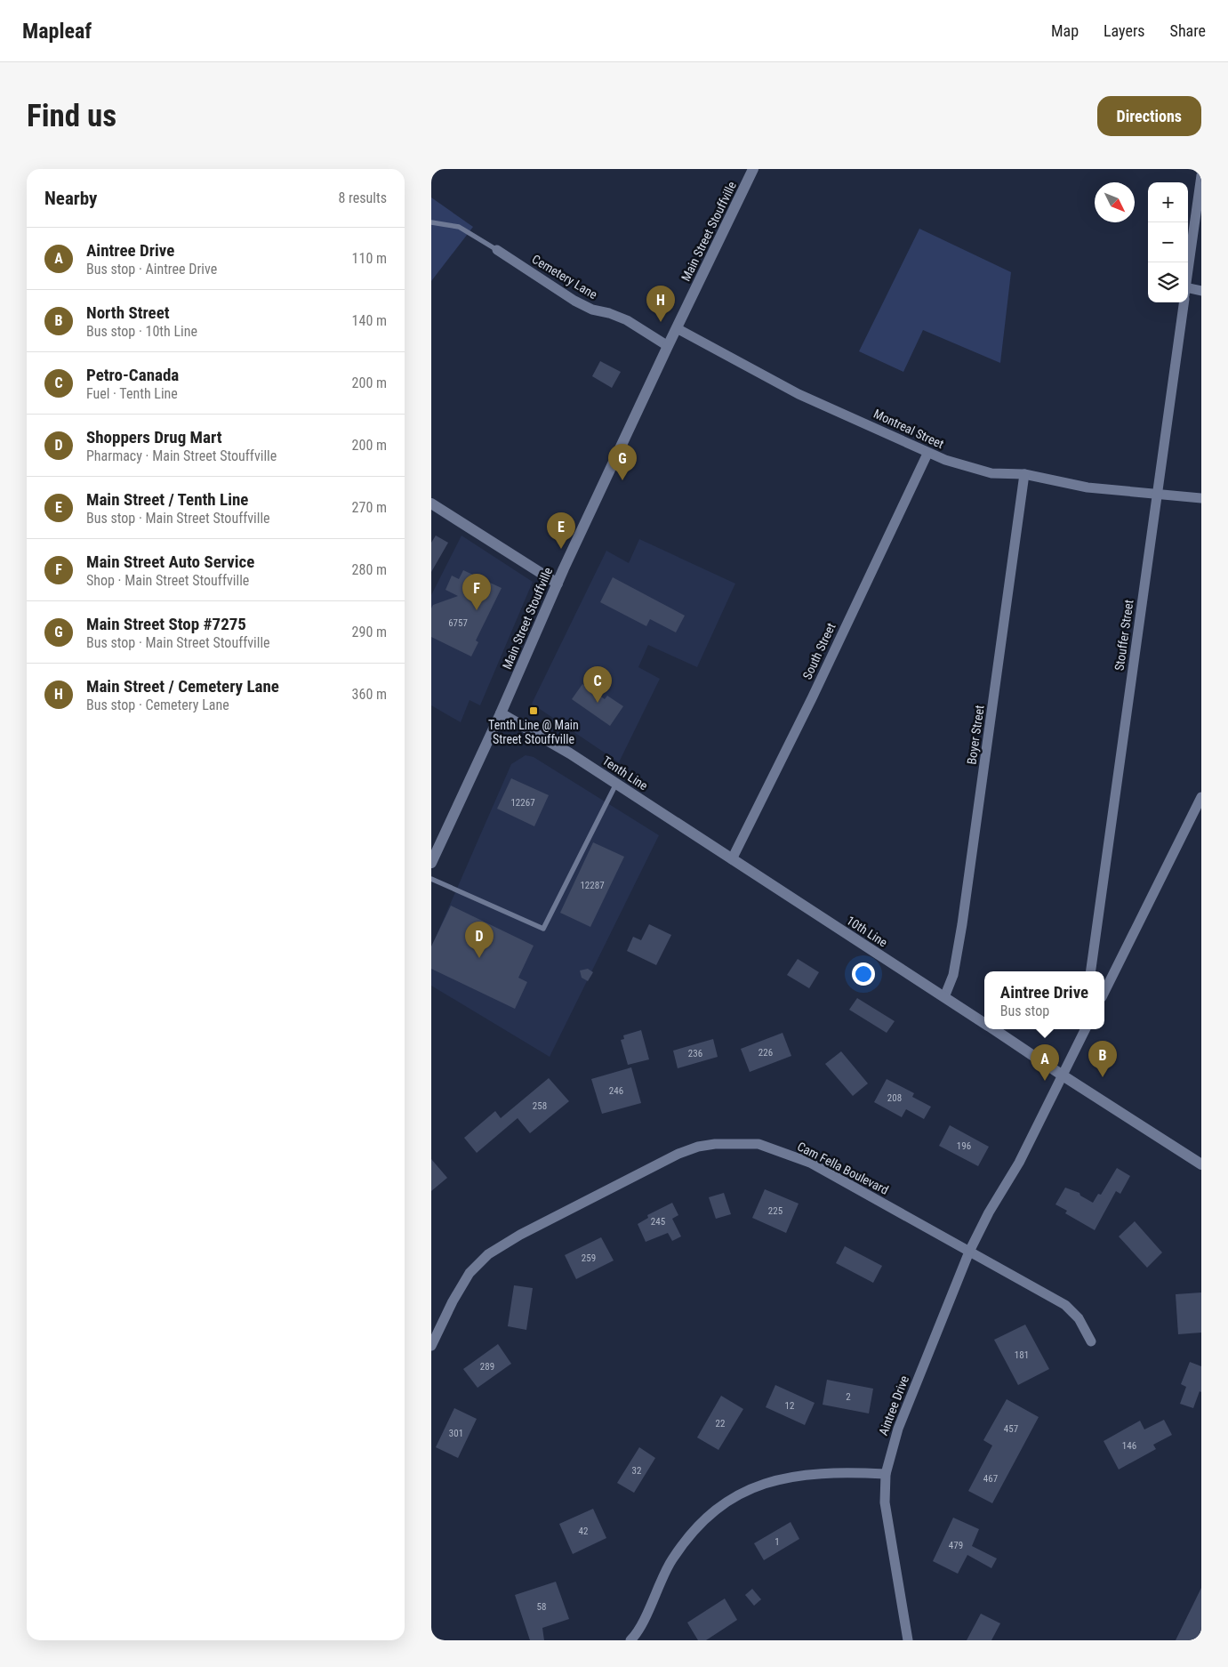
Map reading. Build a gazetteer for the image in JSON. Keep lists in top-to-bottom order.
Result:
{
  "streets": {
    "main road": ["Main Street Stouffville", "Tenth Line", "10th Line"],
    "street": [
      "Cemetery Lane",
      "Montreal Street",
      "Stouffer Street",
      "South Street",
      "Boyer Street",
      "Cam Fella Boulevard",
      "Aintree Drive"
    ]
  },
  "crossings": [
    ["Main Street Stouffville", "Cemetery Lane"],
    ["Main Street Stouffville", "Montreal Street"],
    ["Main Street Stouffville", "Tenth Line"],
    ["Montreal Street", "Stouffer Street"],
    ["Montreal Street", "South Street"],
    ["Montreal Street", "Boyer Street"],
    ["South Street", "Tenth Line"],
    ["South Street", "10th Line"],
    ["Boyer Street", "10th Line"],
    ["Tenth Line", "10th Line"],
    ["10th Line", "Aintree Drive"],
    ["Cam Fella Boulevard", "Aintree Drive"]
  ],
  "places": {
    "transit": ["Tenth Line @ Main Street Stouffville"]
  },
  "house_numbers": [
    "6757",
    "12267",
    "12287",
    "226",
    "236",
    "246",
    "208",
    "258",
    "196",
    "225",
    "245",
    "259",
    "181",
    "289",
    "2",
    "12",
    "22",
    "457",
    "301",
    "146",
    "32",
    "467",
    "42",
    "1",
    "479",
    "58"
  ],
  "north": "bottom right",
  "page": {
    "header": "Mapleaf",
    "nav": ["Map", "Layers", "Share"],
    "buttons": "Directions",
    "title": "Find us",
    "heading": ["Nearby", "8 results"],
    "map_buttons": ["+", "−"],
    "list": [
      {
        "mark": "A",
        "name": "Aintree Drive",
        "note": "Bus stop · Aintree Drive",
        "value": "110 m"
      },
      {
        "mark": "B",
        "name": "North Street",
        "note": "Bus stop · 10th Line",
        "value": "140 m"
      },
      {
        "mark": "C",
        "name": "Petro-Canada",
        "note": "Fuel · Tenth Line",
        "value": "200 m"
      },
      {
        "mark": "D",
        "name": "Shoppers Drug Mart",
        "note": "Pharmacy · Main Street Stouffville",
        "value": "200 m"
      },
      {
        "mark": "E",
        "name": "Main Street / Tenth Line",
        "note": "Bus stop · Main Street Stouffville",
        "value": "270 m"
      },
      {
        "mark": "F",
        "name": "Main Street Auto Service",
        "note": "Shop · Main Street Stouffville",
        "value": "280 m"
      },
      {
        "mark": "G",
        "name": "Main Street Stop #7275",
        "note": "Bus stop · Main Street Stouffville",
        "value": "290 m"
      },
      {
        "mark": "H",
        "name": "Main Street / Cemetery Lane",
        "note": "Bus stop · Cemetery Lane",
        "value": "360 m"
      }
    ],
    "pins": [
      "H",
      "G",
      "E",
      "F",
      "C",
      "D",
      "B",
      "A"
    ],
    "popup": ["Aintree Drive", "Bus stop"]
  }
}
